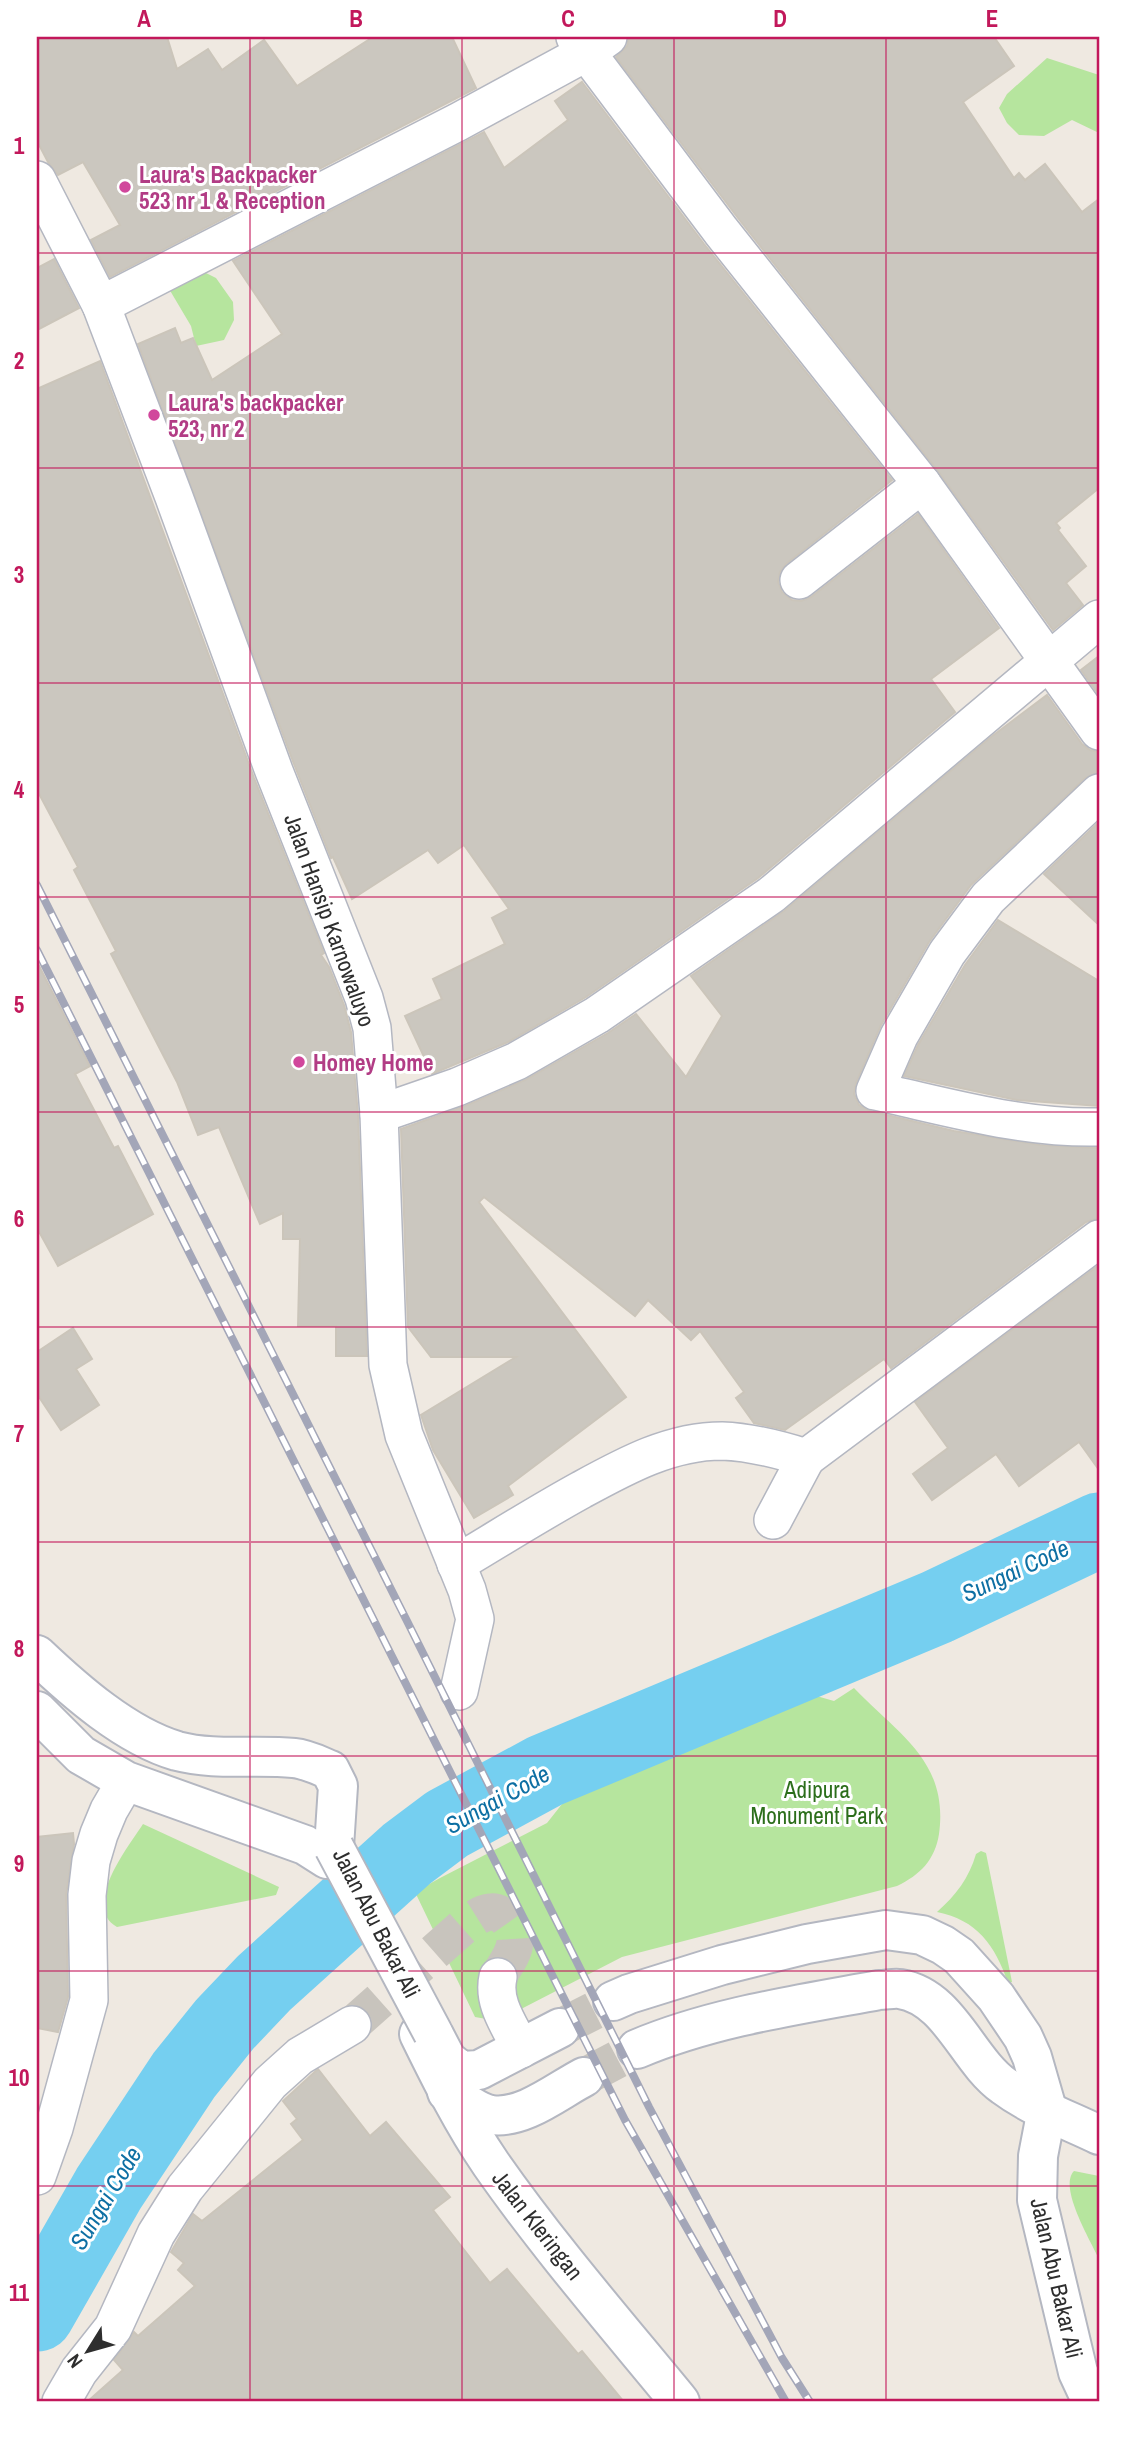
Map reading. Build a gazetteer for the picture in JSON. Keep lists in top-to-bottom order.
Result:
{
  "streets": {
    "main road": ["Jalan Abu Bakar Ali", "Jalan Kleringan"],
    "street": ["Jalan Hansip Karnowaluyo"]
  },
  "water": ["Sungai Code"],
  "parks": ["Adipura Monument Park"],
  "places": ["Laura's Backpacker 523 nr 1 & Reception", "Laura's backpacker 523, nr 2", "Homey Home"],
  "north": "bottom left",
  "grid": {
    "columns": [
      "A",
      "B",
      "C",
      "D",
      "E"
    ],
    "rows": [
      "1",
      "2",
      "3",
      "4",
      "5",
      "6",
      "7",
      "8",
      "9",
      "10",
      "11"
    ]
  }
}
